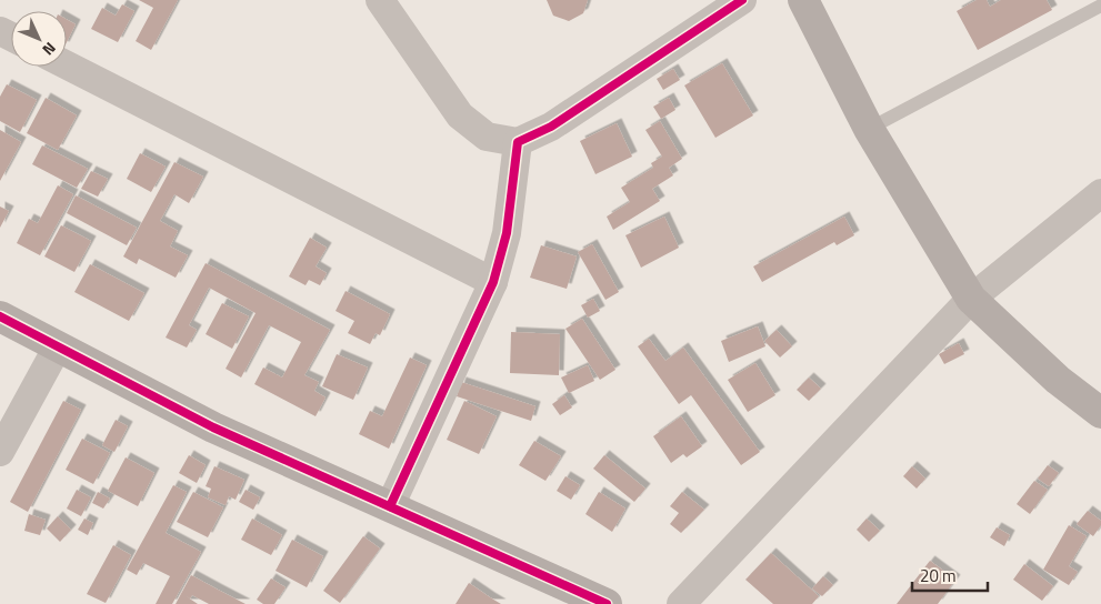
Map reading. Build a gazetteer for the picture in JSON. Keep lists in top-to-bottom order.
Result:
{
  "scale_bar": "20 m",
  "north": "bottom right"
}
